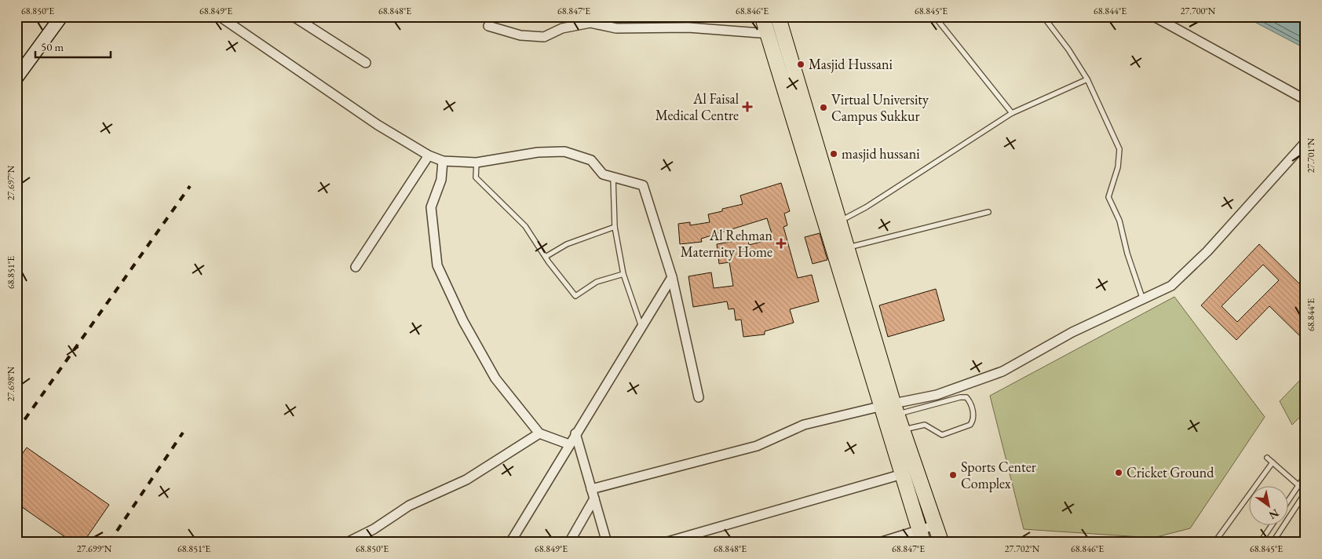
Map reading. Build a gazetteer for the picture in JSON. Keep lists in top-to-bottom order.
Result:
{
  "places": {
    "other": [
      "Masjid Hussani",
      "Virtual University Campus Sukkur",
      "masjid hussani",
      "Cricket Ground",
      "Sports Center Complex"
    ],
    "health": ["Al Faisal Medical Centre", "Al Rehman Maternity Home"]
  },
  "scale_bar": "50 m",
  "north": "bottom right",
  "coordinates": [
    "68.850°E",
    "68.849°E",
    "68.848°E",
    "68.847°E",
    "68.846°E",
    "68.845°E",
    "68.844°E",
    "27.700°N",
    "27.701°N",
    "27.697°N",
    "68.851°E",
    "27.698°N",
    "27.699°N",
    "27.702°N"
  ]
}
